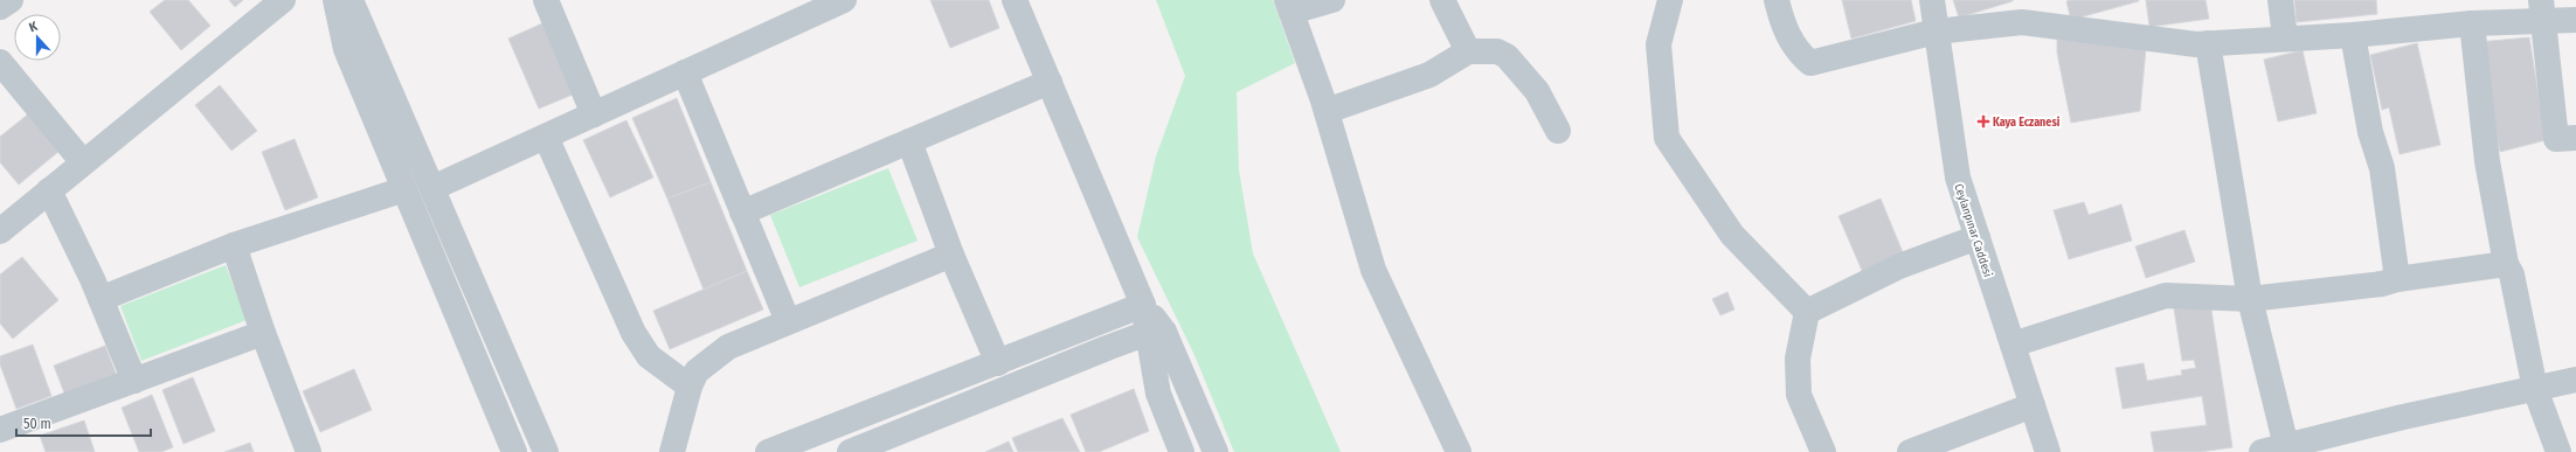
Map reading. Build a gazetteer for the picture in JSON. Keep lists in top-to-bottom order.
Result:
{
  "streets": {
    "street": ["Ceylanpınar Caddesi"]
  },
  "places": {
    "health": ["Kaya Eczanesi"]
  },
  "scale_bar": "50 m",
  "north": "top"
}
